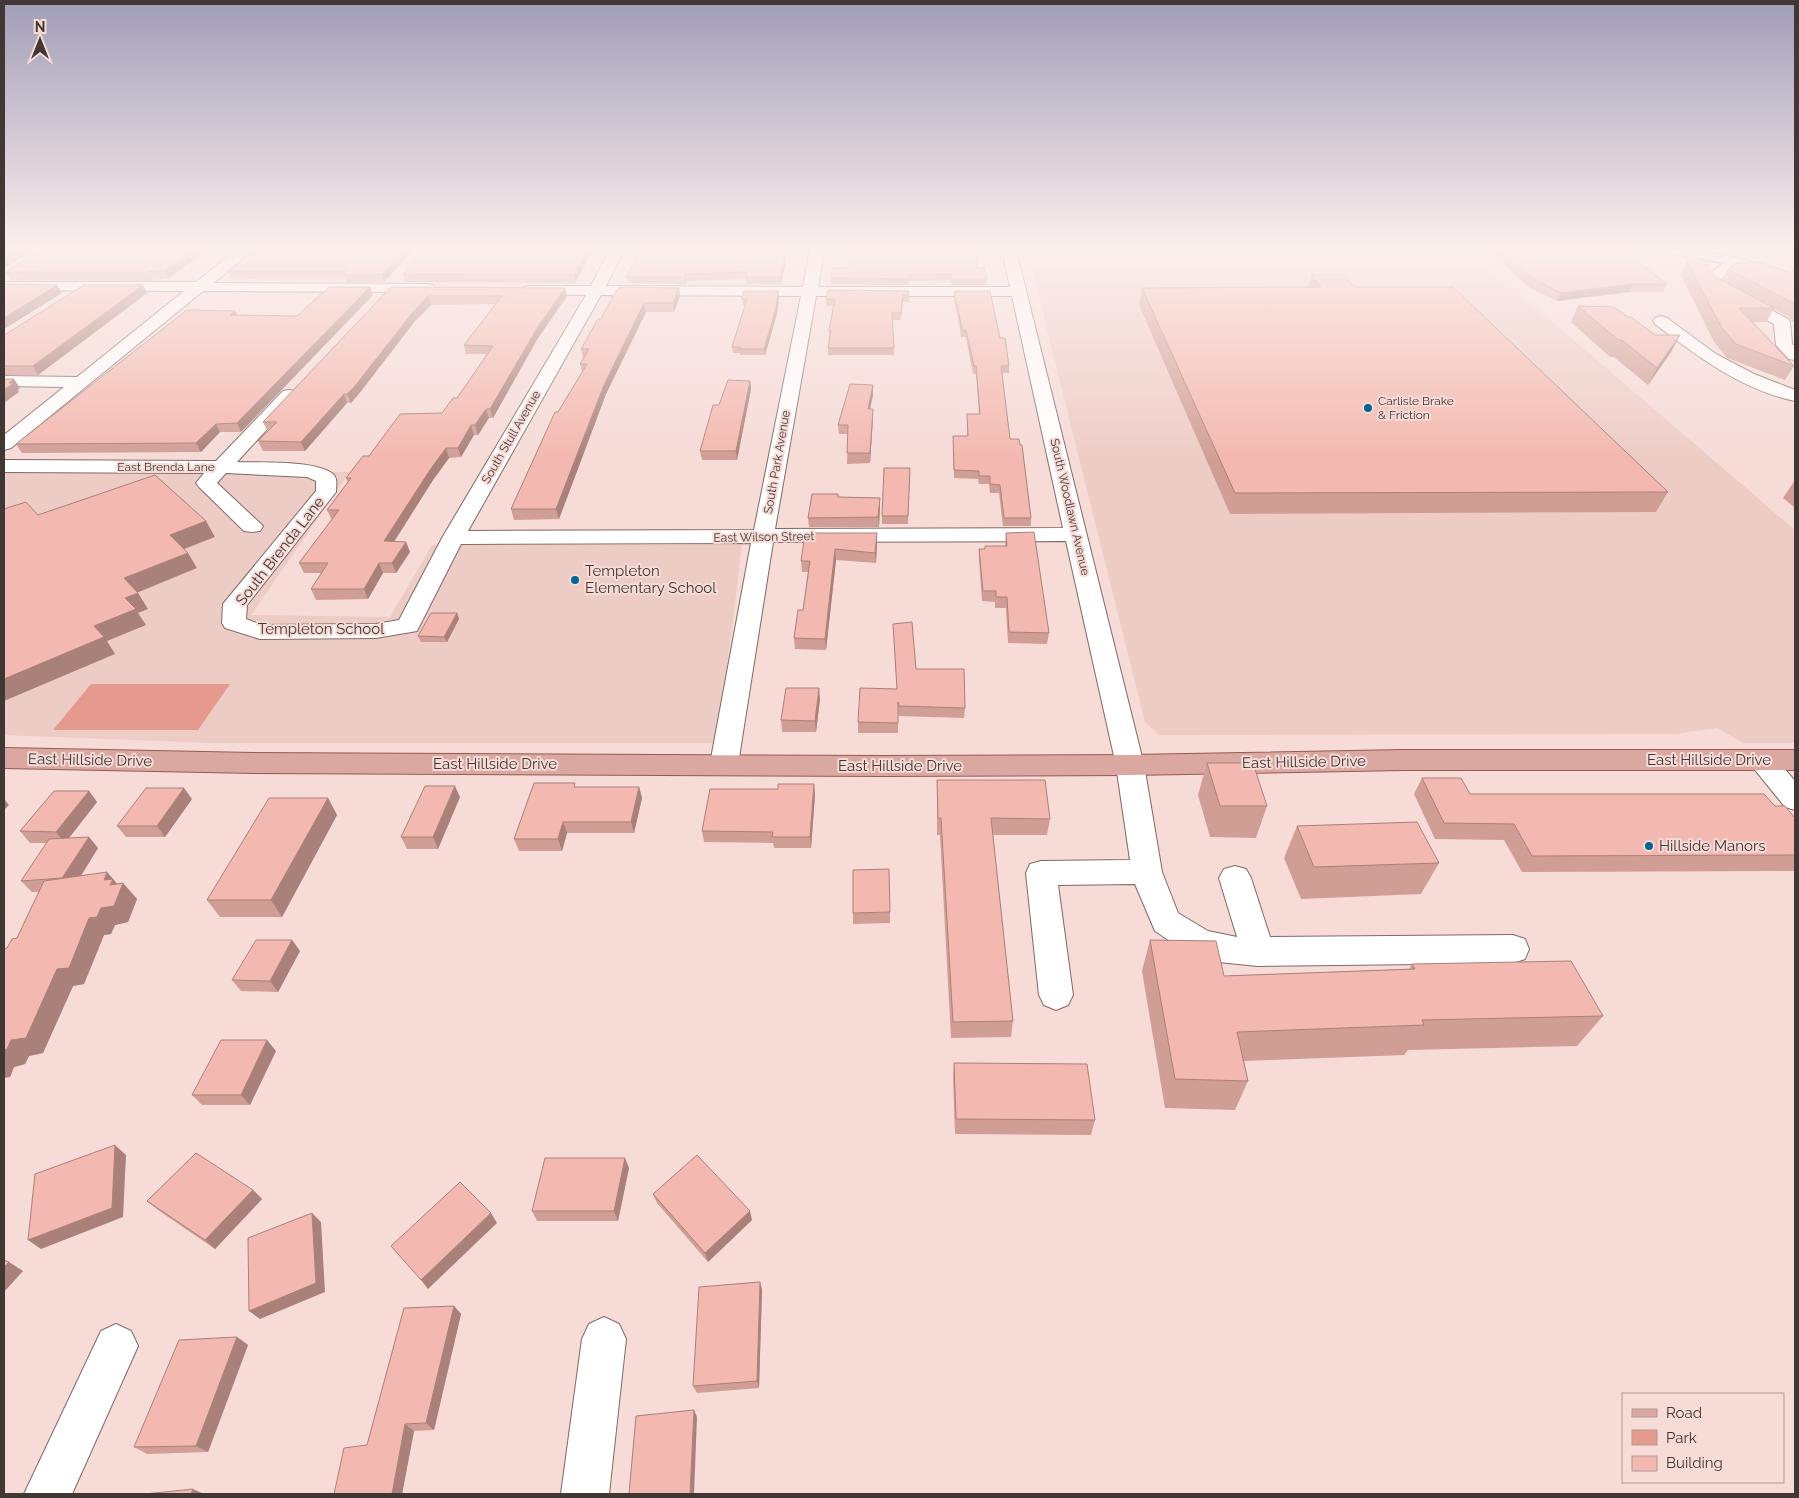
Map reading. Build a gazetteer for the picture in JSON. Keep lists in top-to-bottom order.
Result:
{
  "streets": {
    "main road": ["East Hillside Drive"],
    "street": [
      "South Stull Avenue",
      "South Park Avenue",
      "East Brenda Lane",
      "South Woodlawn Avenue",
      "East Wilson Street",
      "South Brenda Lane",
      "Templeton School"
    ]
  },
  "crossings": [
    ["South Stull Avenue", "East Wilson Street"],
    ["South Stull Avenue", "Templeton School"],
    ["South Park Avenue", "East Wilson Street"],
    ["South Park Avenue", "East Hillside Drive"],
    ["East Brenda Lane", "South Brenda Lane"],
    ["South Woodlawn Avenue", "East Wilson Street"],
    ["South Woodlawn Avenue", "East Hillside Drive"],
    ["South Brenda Lane", "Templeton School"]
  ],
  "places": ["Carlisle Brake & Friction", "Templeton Elementary School", "Hillside Manors"],
  "legend": ["Road", "Park", "Building"],
  "north": "top"
}
